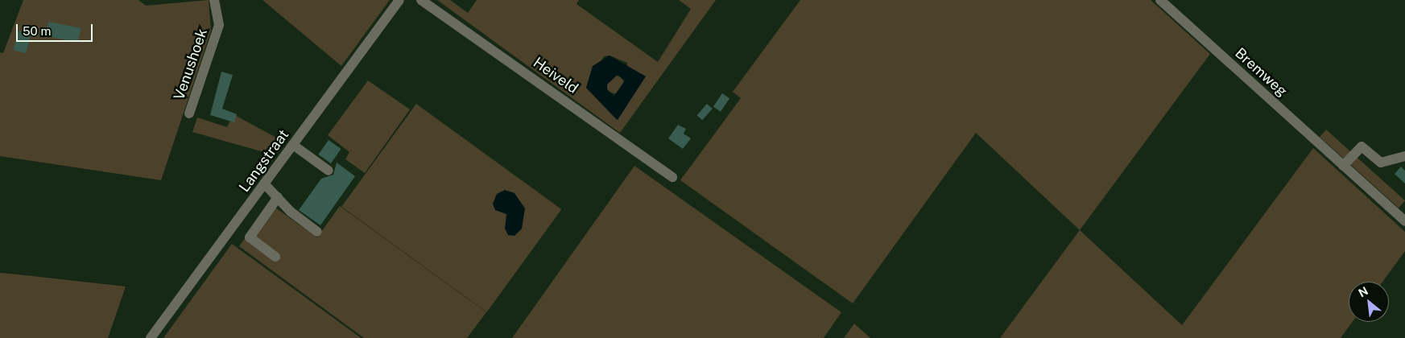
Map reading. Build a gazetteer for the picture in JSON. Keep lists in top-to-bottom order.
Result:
{
  "streets": {
    "street": [
      "Venushoek",
      "Bremweg",
      "Heiveld",
      "Langstraat"
    ]
  },
  "scale_bar": "50 m",
  "north": "top left"
}
